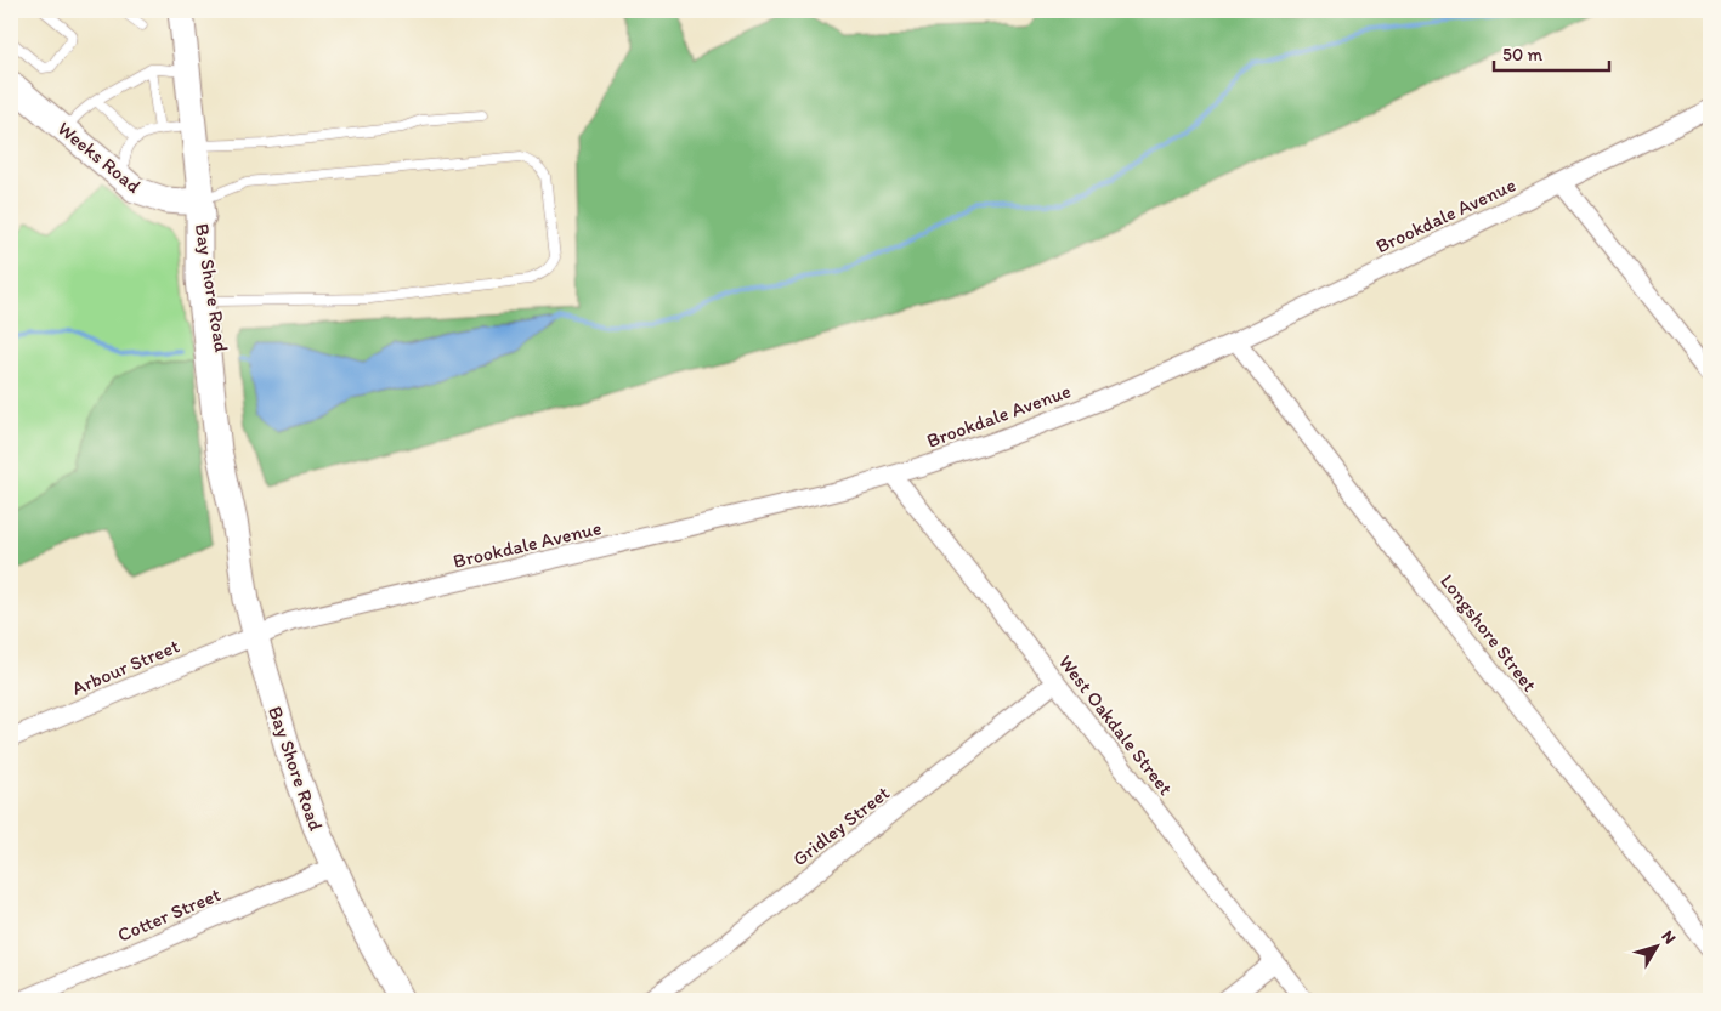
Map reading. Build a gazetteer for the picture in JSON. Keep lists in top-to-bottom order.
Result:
{
  "streets": {
    "main road": ["Weeks Road", "Bay Shore Road"],
    "street": [
      "Brookdale Avenue",
      "Longshore Street",
      "Arbour Street",
      "West Oakdale Street",
      "Gridley Street",
      "Cotter Street"
    ]
  },
  "crossings": [
    ["Weeks Road", "Bay Shore Road"],
    ["Brookdale Avenue", "Bay Shore Road"],
    ["Brookdale Avenue", "Longshore Street"],
    ["Brookdale Avenue", "Arbour Street"],
    ["Brookdale Avenue", "West Oakdale Street"],
    ["Bay Shore Road", "Arbour Street"],
    ["Bay Shore Road", "Cotter Street"],
    ["West Oakdale Street", "Gridley Street"]
  ],
  "scale_bar": "50 m",
  "north": "top right"
}
